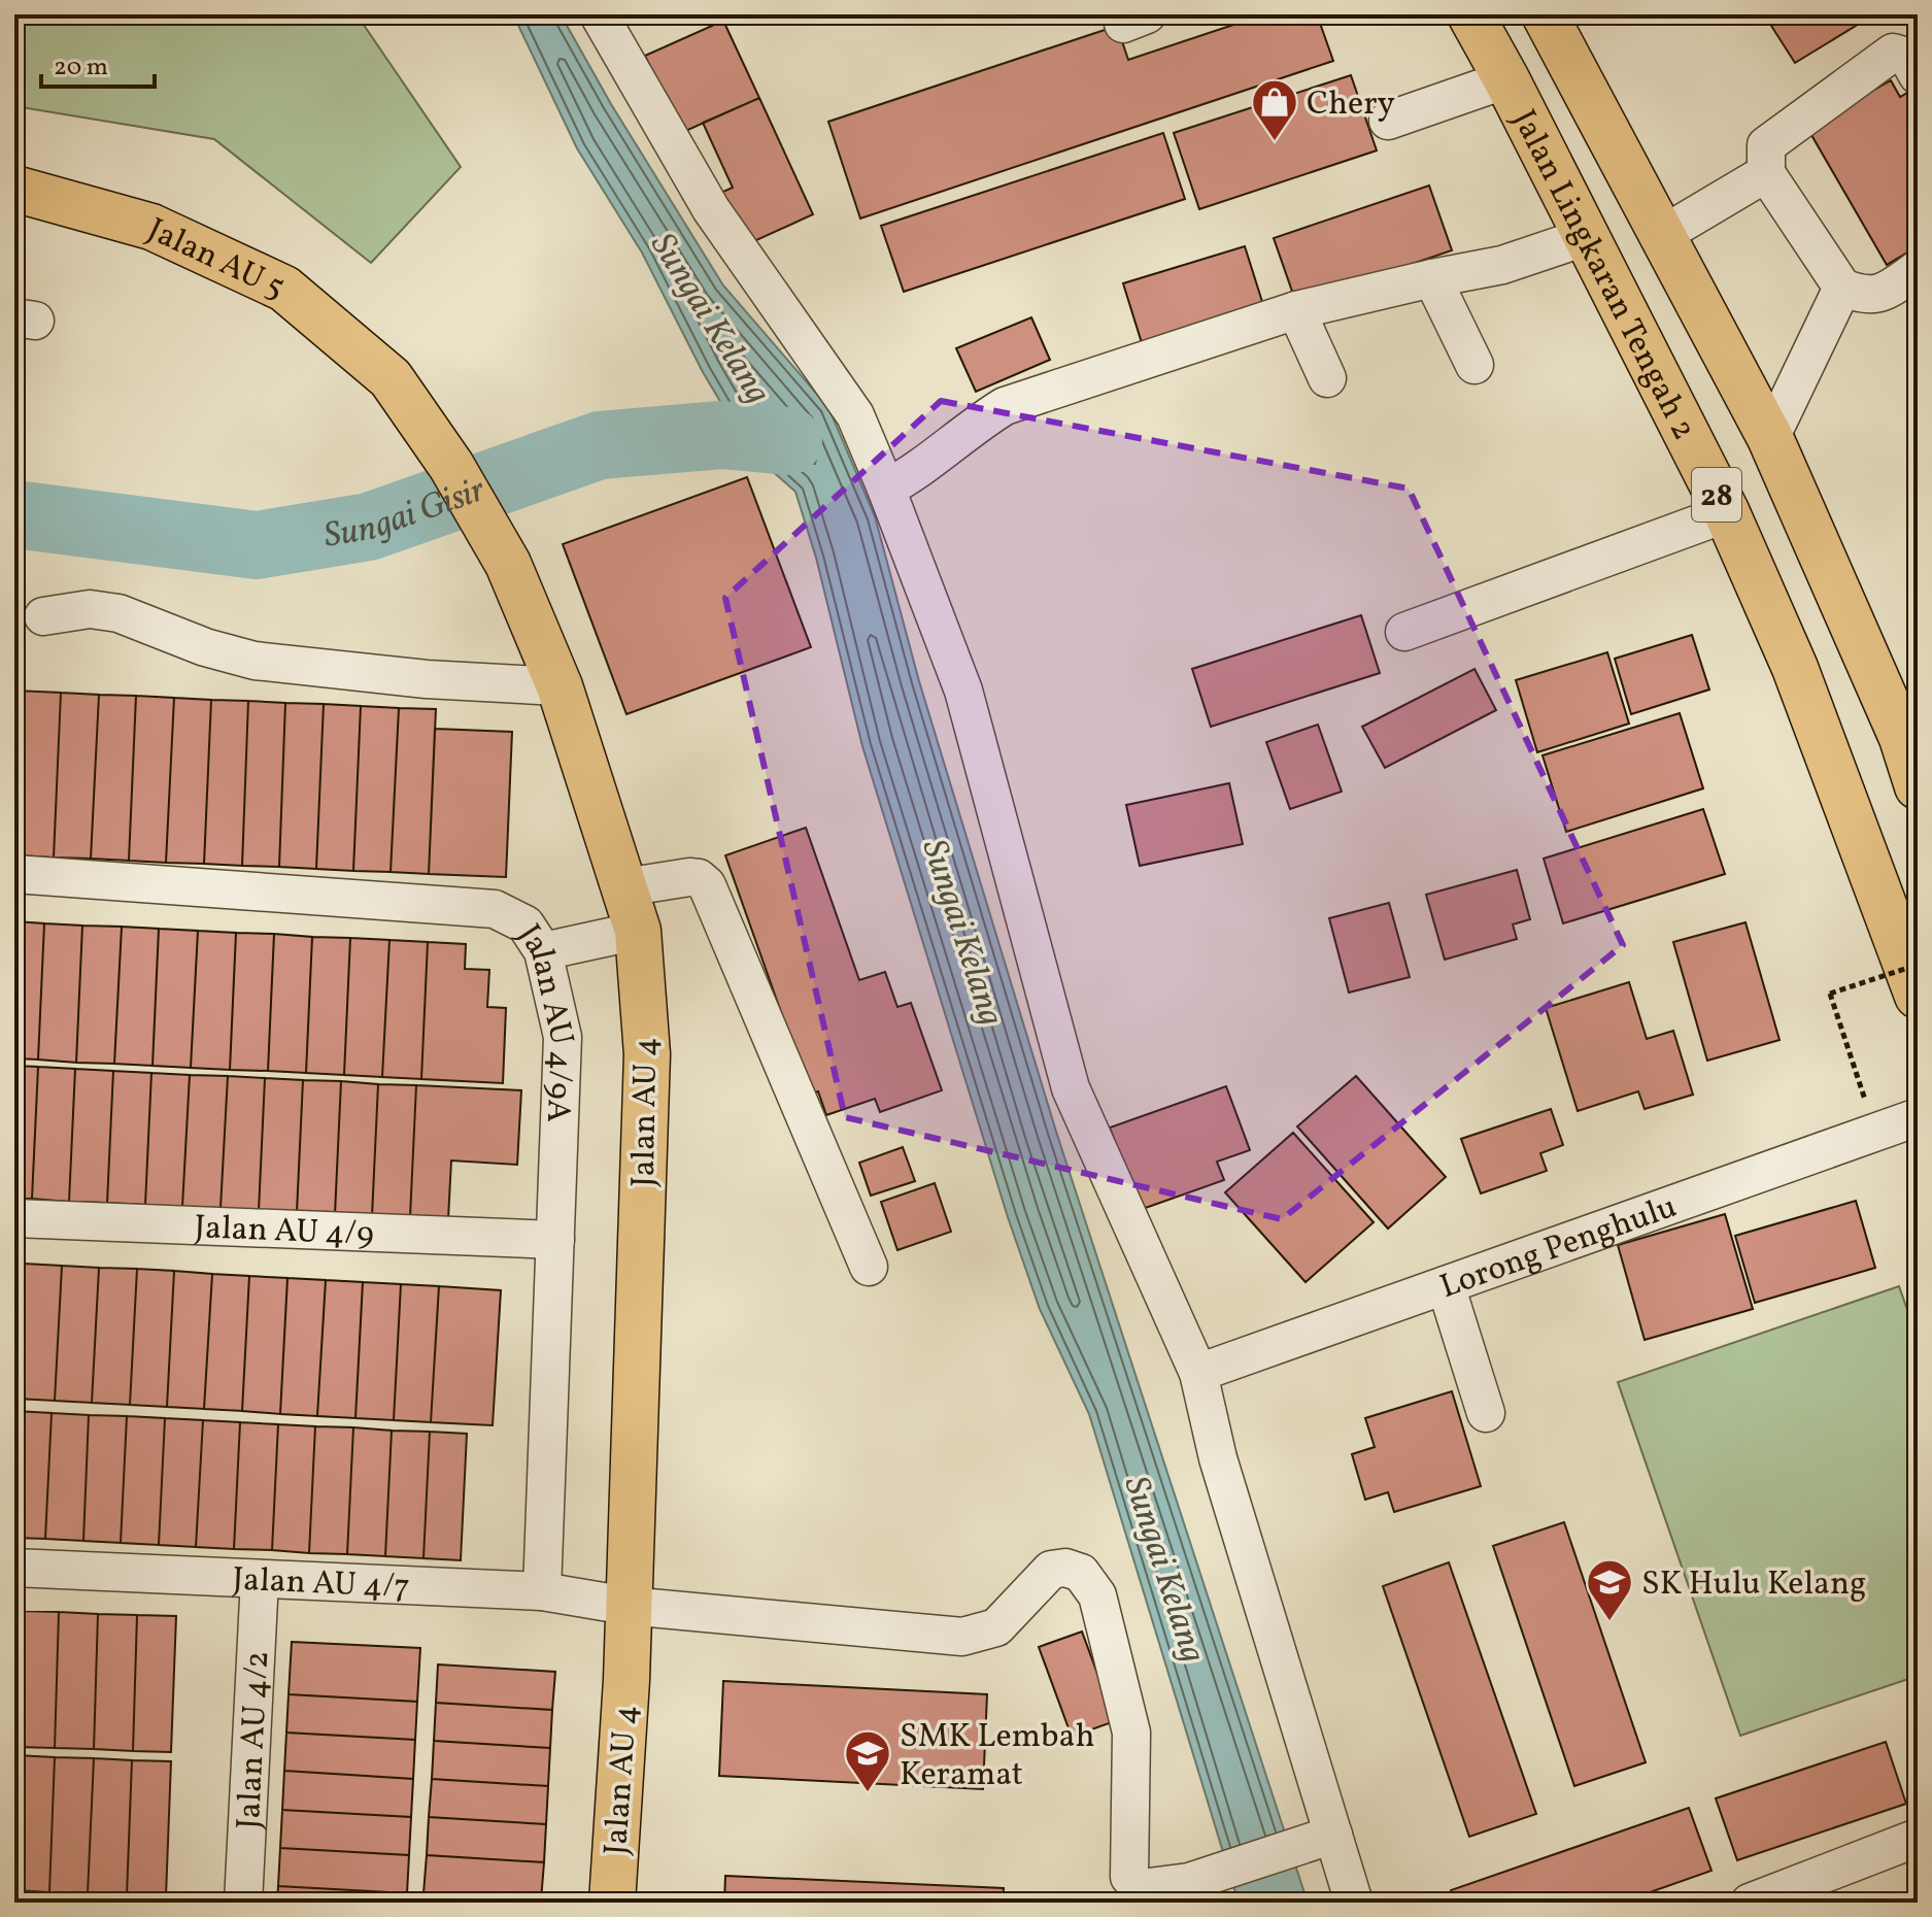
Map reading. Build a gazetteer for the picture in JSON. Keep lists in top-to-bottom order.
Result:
{
  "streets": {
    "main road": [
      "Jalan AU 5",
      "Jalan Lingkaran Tengah 2",
      "28",
      "Jalan AU 4"
    ],
    "street": [
      "Jalan AU 4/9A",
      "Jalan AU 4/9",
      "Lorong Penghulu",
      "Jalan AU 4/7",
      "Jalan AU 4/2"
    ]
  },
  "crossings": [
    ["Jalan AU 5", "Jalan AU 4"],
    ["Jalan AU 4/9A", "Jalan AU 4/9"],
    ["Jalan AU 4/9A", "Jalan AU 4/7"],
    ["Jalan AU 4", "Jalan AU 4/7"],
    ["Jalan AU 4/7", "Jalan AU 4/2"]
  ],
  "water": ["Sungai Kelang", "Sungai Gisir"],
  "places": {
    "shop": ["Chery"],
    "school or university": ["SK Hulu Kelang", "SMK Lembah Keramat"]
  },
  "scale_bar": "20 m"
}
